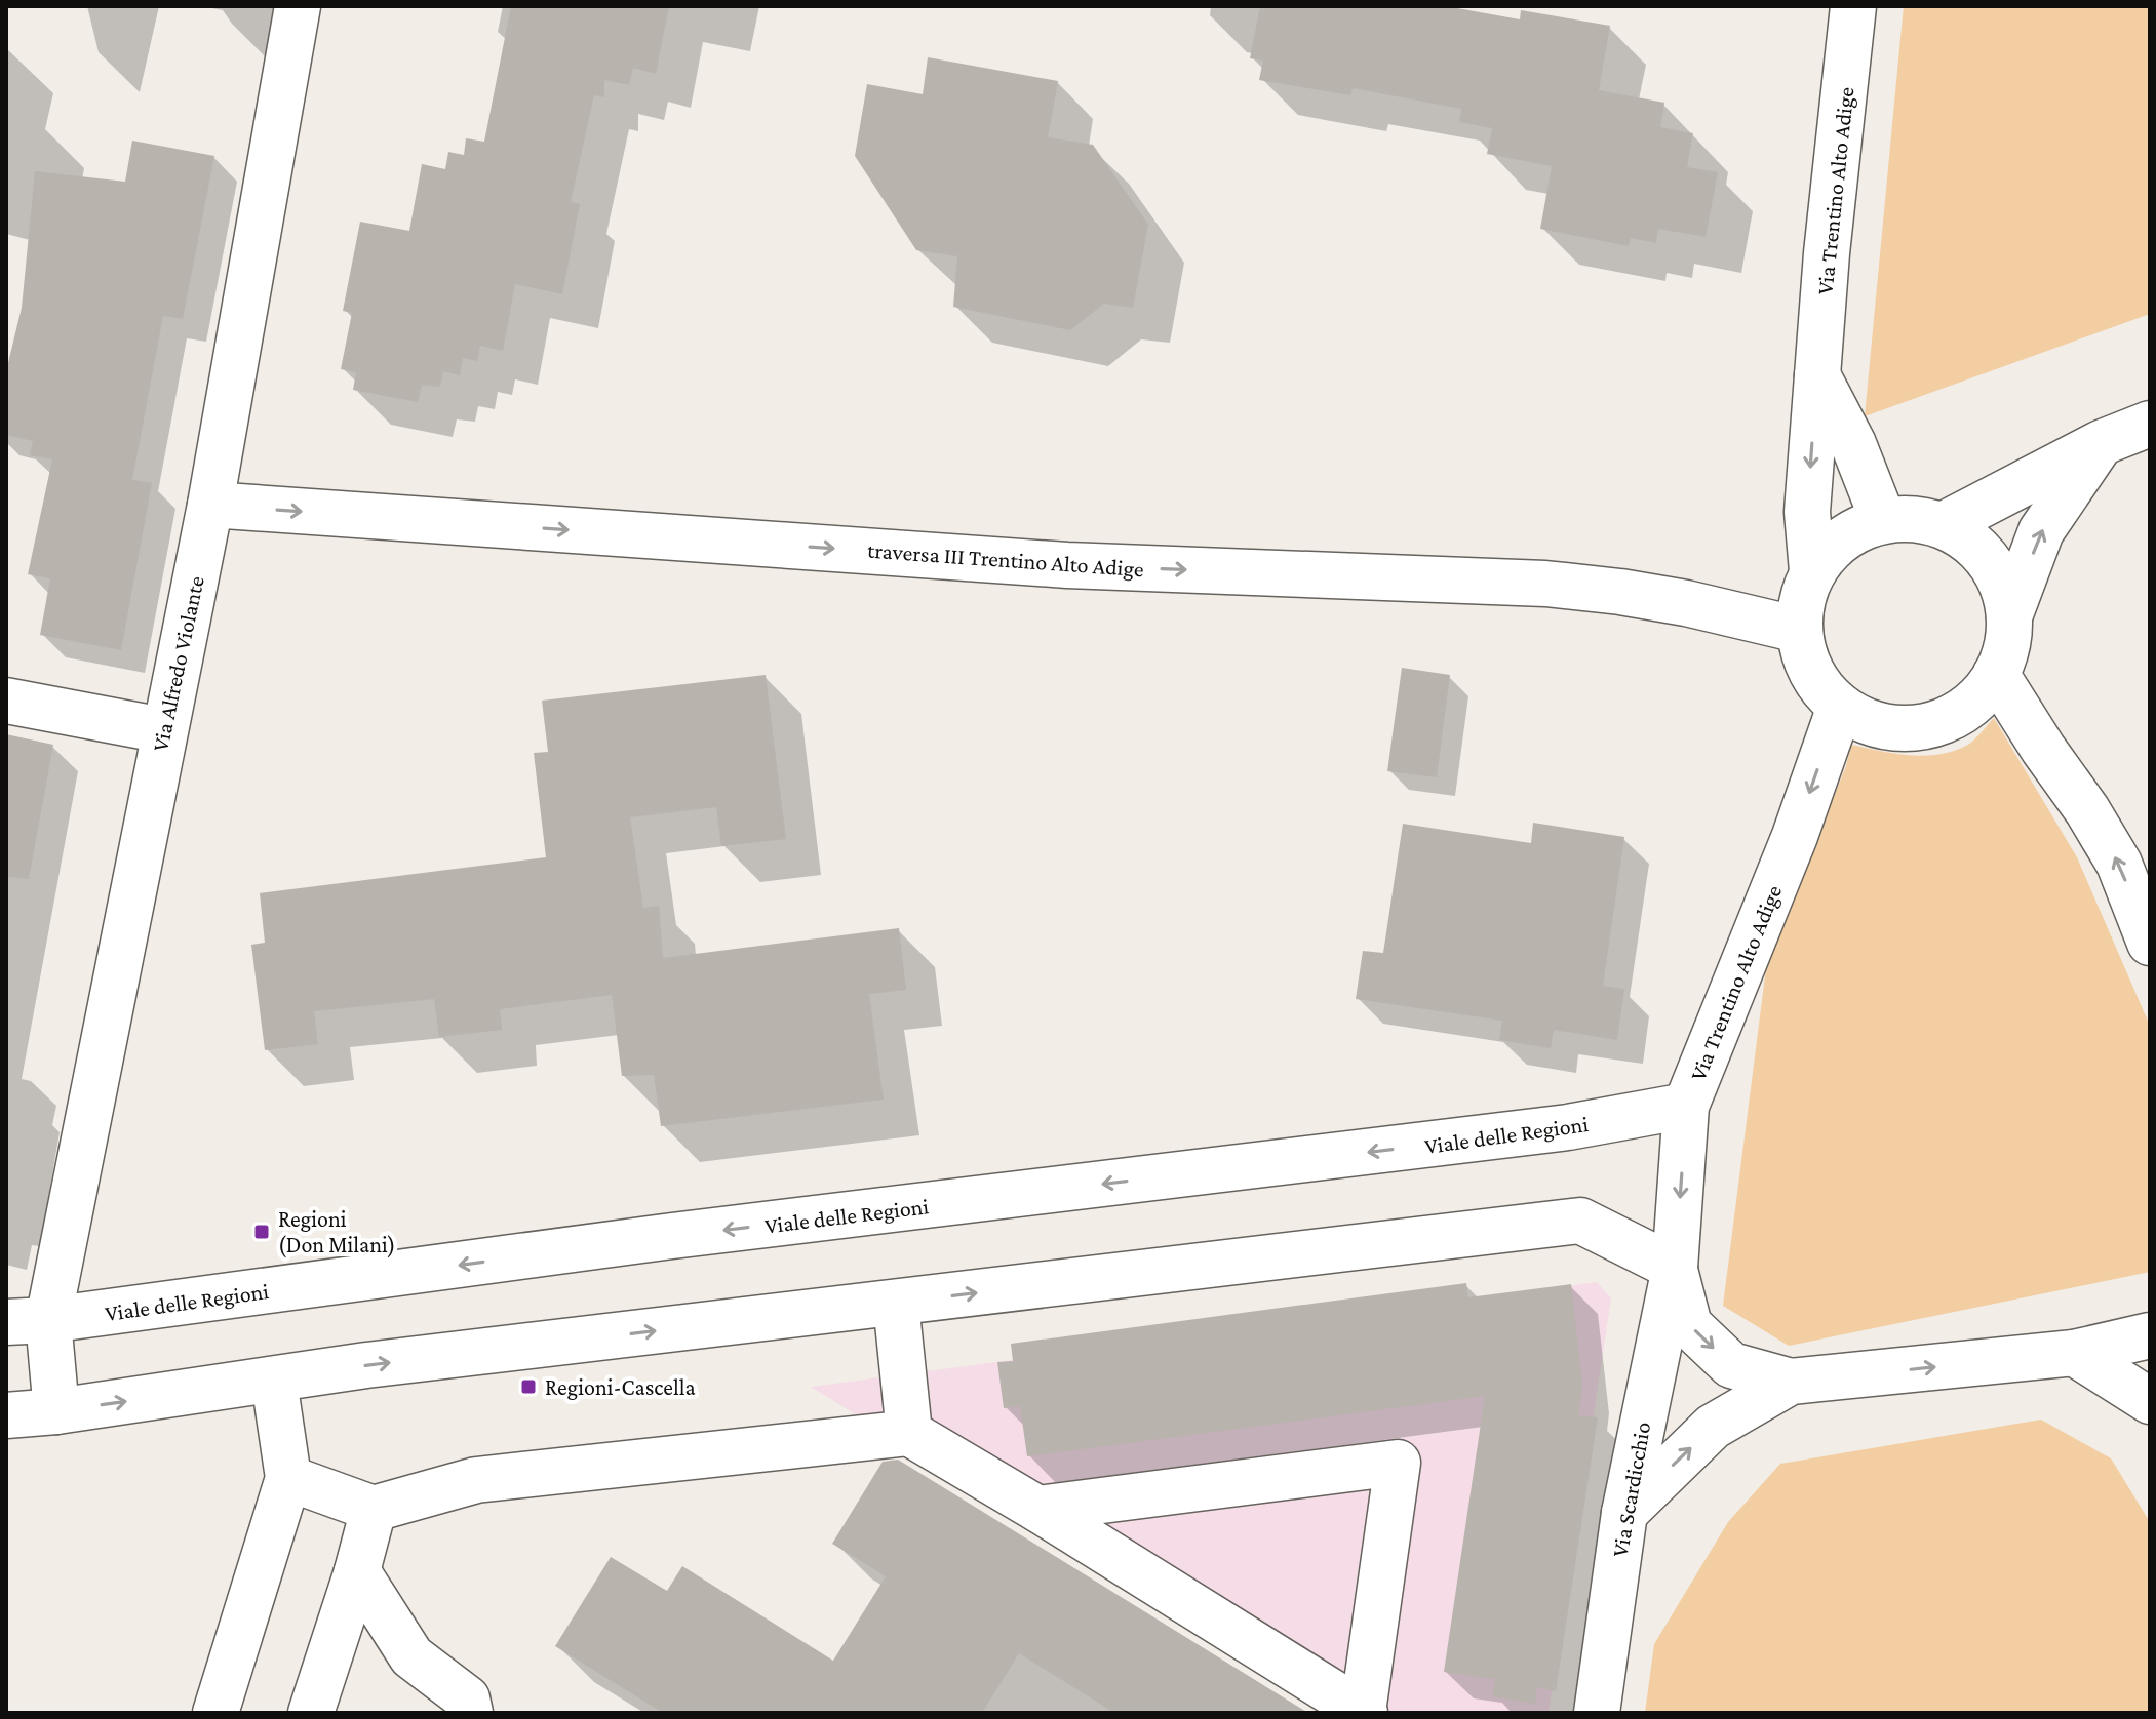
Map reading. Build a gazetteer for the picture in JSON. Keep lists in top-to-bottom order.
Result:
{
  "streets": {
    "street": [
      "Via Trentino Alto Adige",
      "traversa III Trentino Alto Adige",
      "Via Alfredo Violante",
      "Viale delle Regioni",
      "Via Scardicchio"
    ]
  },
  "crossings": [
    ["Via Trentino Alto Adige", "traversa III Trentino Alto Adige"],
    ["Via Trentino Alto Adige", "Viale delle Regioni"],
    ["Via Trentino Alto Adige", "Via Scardicchio"],
    ["traversa III Trentino Alto Adige", "Via Alfredo Violante"],
    ["Via Alfredo Violante", "Viale delle Regioni"]
  ],
  "one_way": ["Via Trentino Alto Adige", "traversa III Trentino Alto Adige"],
  "places": {
    "transit": ["Regioni (Don Milani)", "Regioni-Cascella"]
  }
}
